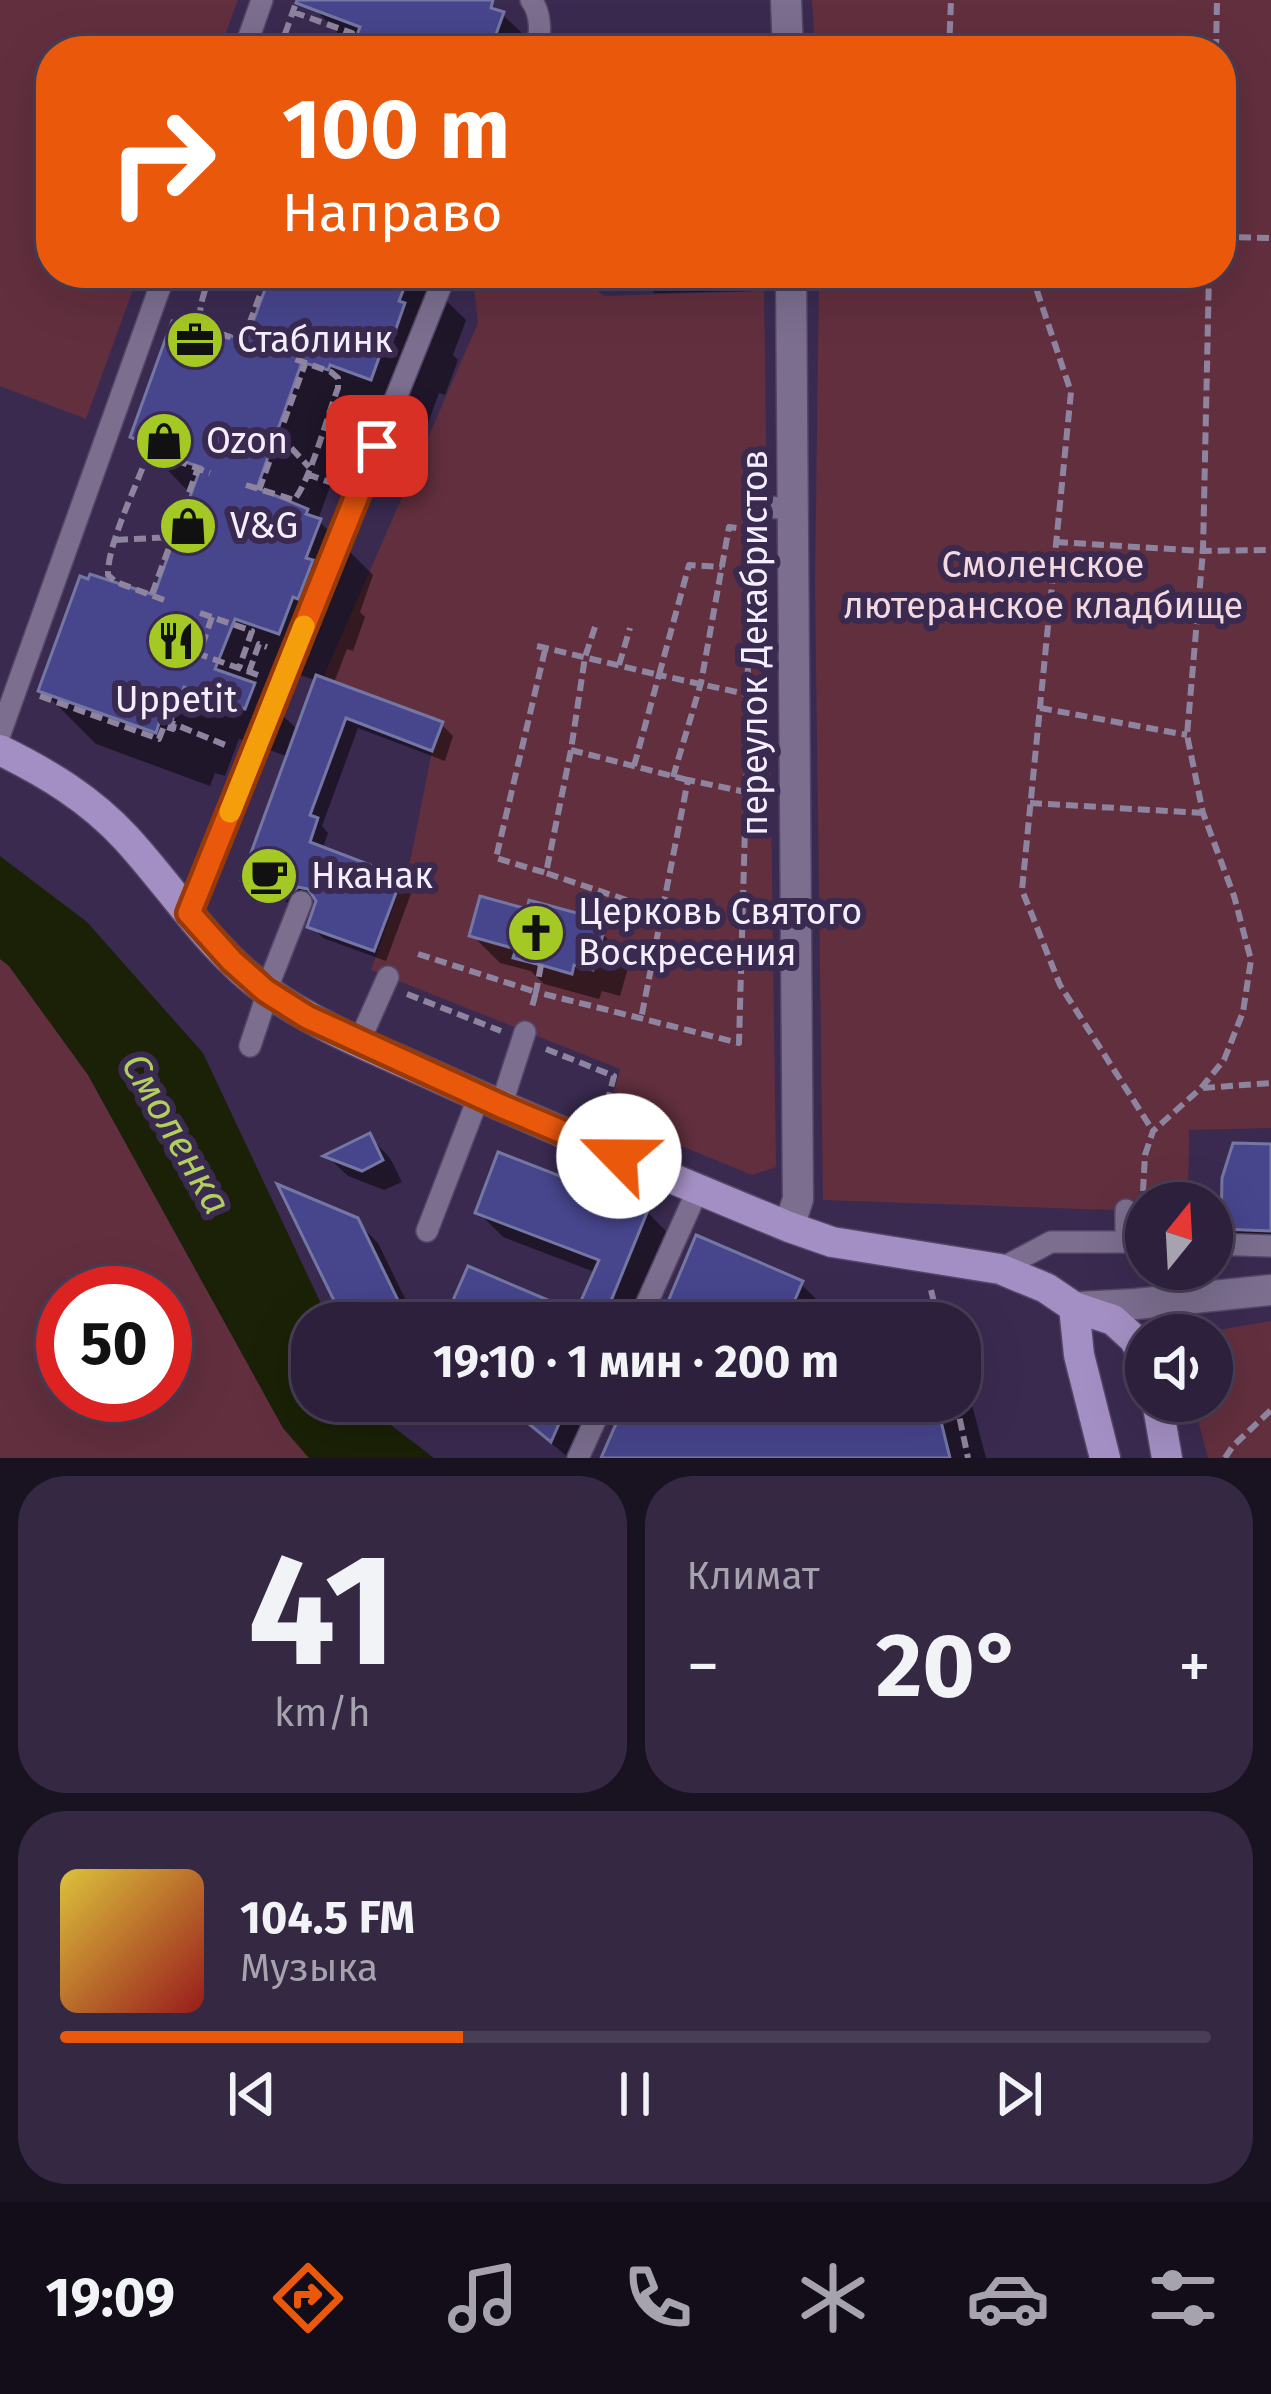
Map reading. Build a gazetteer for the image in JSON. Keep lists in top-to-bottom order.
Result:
{
  "streets": {
    "street": ["переулок Декабристов"]
  },
  "water": ["Смоленка"],
  "parks": ["Смоленское лютеранское кладбище"],
  "places": {
    "office": ["Стаблинк"],
    "shop": ["Ozon", "V&G"],
    "restaurant": ["Uppetit"],
    "cafe": ["Нканак"],
    "church": ["Церковь Святого Воскресения"]
  },
  "north": "top",
  "page": {
    "turn": ["100 m", "Направо"],
    "limit": "50",
    "trip": "19:10 · 1 мин · 200 m",
    "tile": [
      ["41", "km/h"],
      "Климат"
    ],
    "heat": ["−", "20°", "+"],
    "song": ["104.5 FM", "Музыка"],
    "tabs": "19:09"
  }
}
